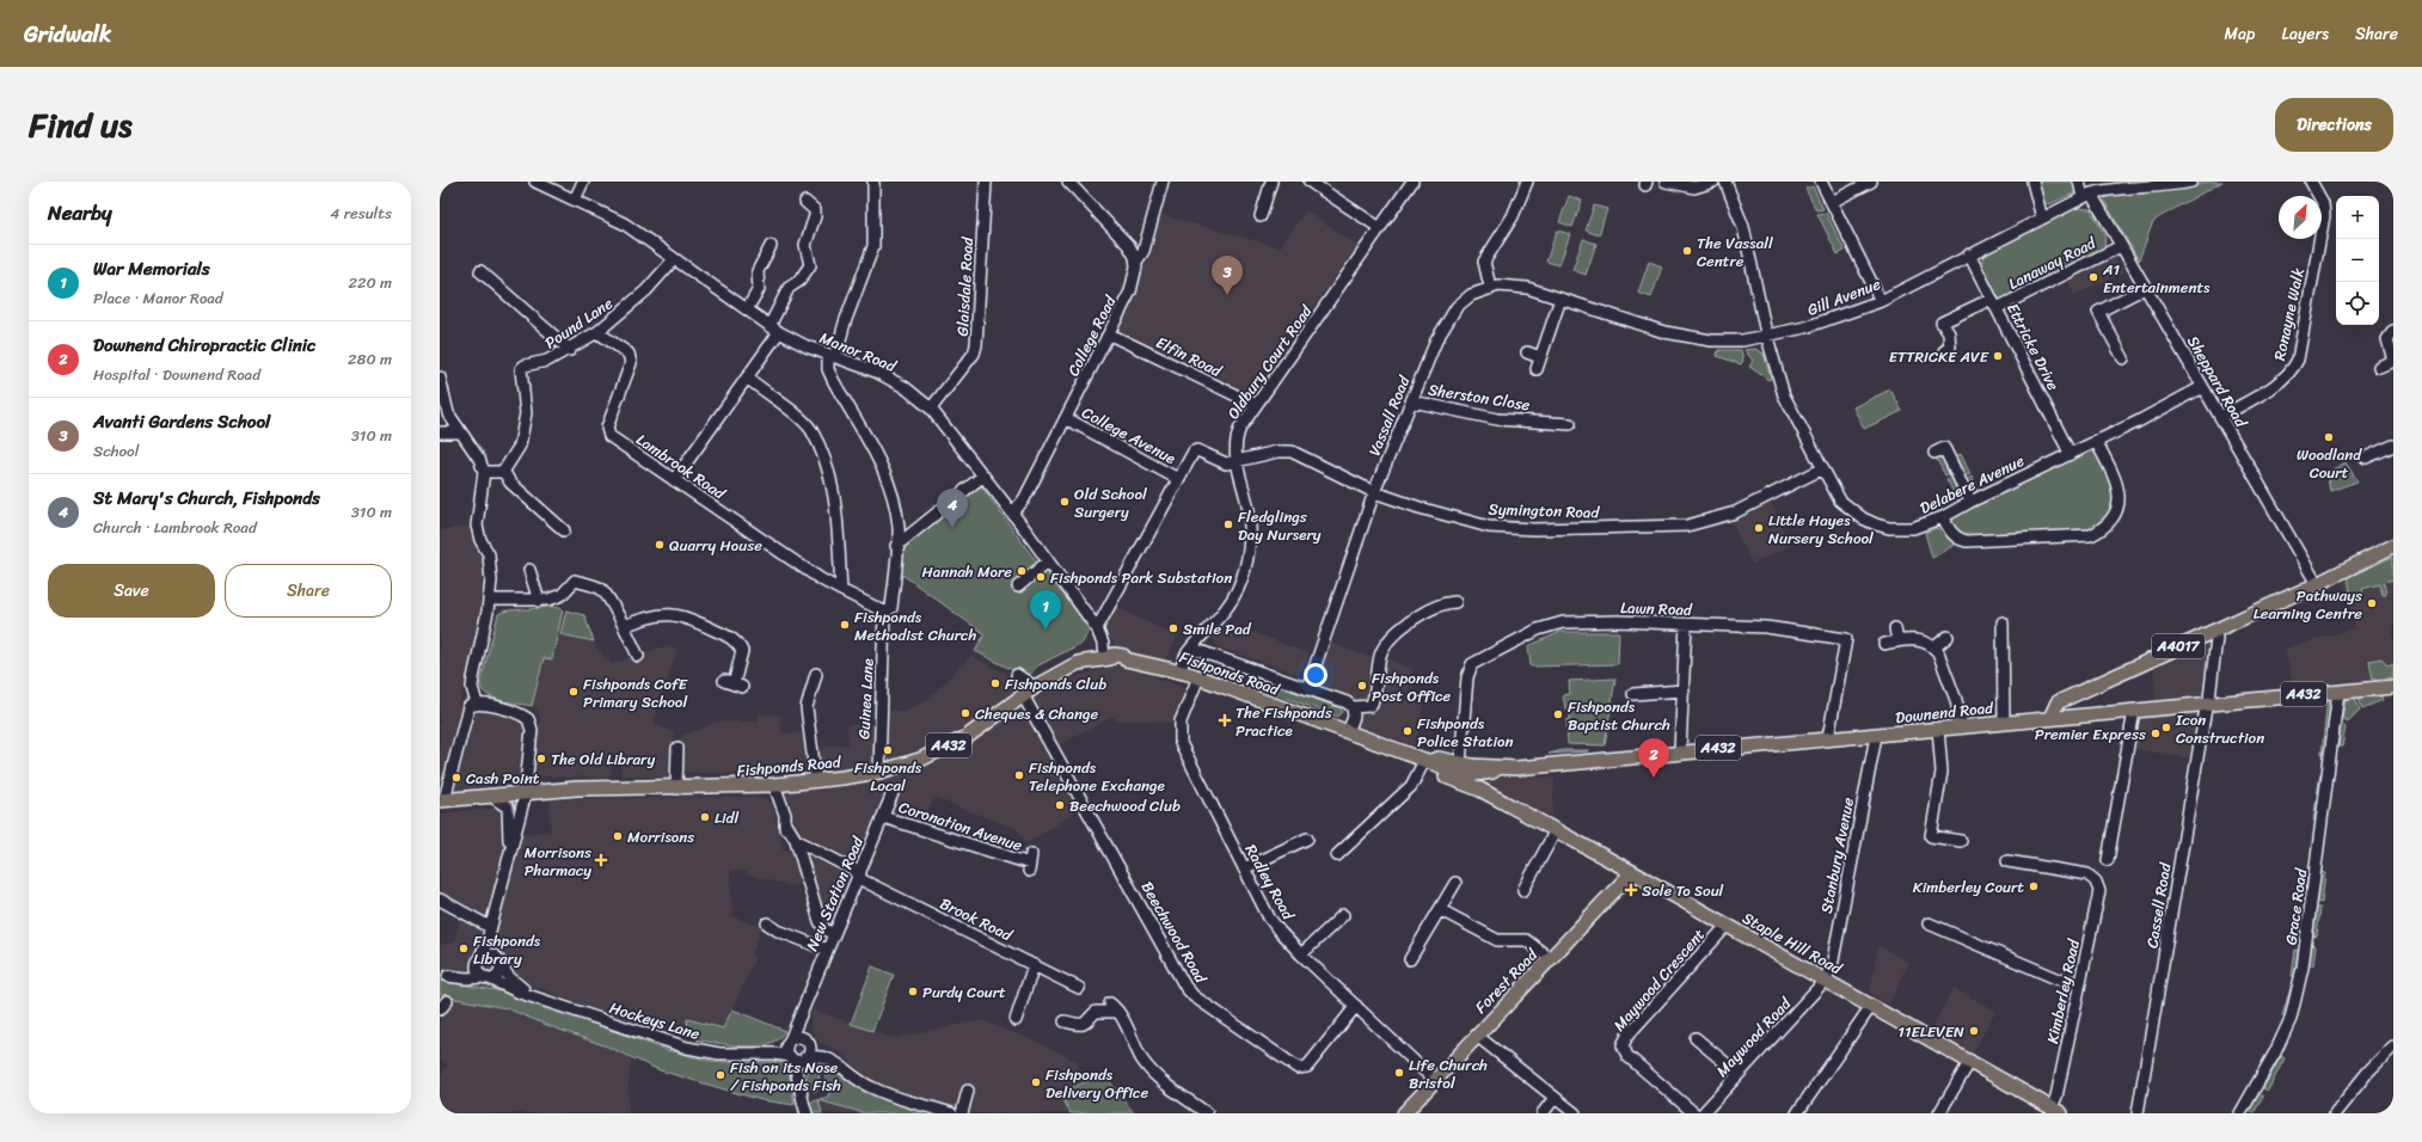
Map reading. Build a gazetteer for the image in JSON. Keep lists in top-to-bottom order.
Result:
{
  "streets": {
    "main road": [
      "A4017",
      "Fishponds Road",
      "A432",
      "Downend Road",
      "Staple Hill Road",
      "Forest Road"
    ],
    "street": [
      "Lanaway Road",
      "Glaisdale Road",
      "Gill Avenue",
      "Ronayne Walk",
      "Pound Lane",
      "College Road",
      "Ettricke Drive",
      "Manor Road",
      "Elfin Road",
      "Oldbury Court Road",
      "Sheppard Road",
      "Sherston Close",
      "Vassall Road",
      "College Avenue",
      "Lambrook Road",
      "Delabere Avenue",
      "Symington Road",
      "Lawn Road",
      "Guinea Lane",
      "Coronation Avenue",
      "Stanbury Avenue",
      "Radley Road",
      "New Station Road",
      "Cassell Road",
      "Grace Road",
      "Brook Road",
      "Beechwood Road",
      "Maywood Crescent",
      "Kimberley Road",
      "Hockeys Lane",
      "Maywood Road"
    ]
  },
  "crossings": [
    ["Lanaway Road", "Ettricke Drive"],
    ["Lanaway Road", "Sheppard Road"],
    ["Glaisdale Road", "Manor Road"],
    ["Gill Avenue", "Ettricke Drive"],
    ["Gill Avenue", "Sheppard Road"],
    ["Gill Avenue", "Vassall Road"],
    ["Gill Avenue", "Delabere Avenue"],
    ["Ronayne Walk", "Sheppard Road"],
    ["Pound Lane", "Manor Road"],
    ["Pound Lane", "Lambrook Road"],
    ["College Road", "Manor Road"],
    ["College Road", "Elfin Road"],
    ["College Road", "College Avenue"],
    ["Ettricke Drive", "Delabere Avenue"],
    ["Manor Road", "Fishponds Road"],
    ["Manor Road", "Guinea Lane"],
    ["Elfin Road", "Oldbury Court Road"],
    ["Oldbury Court Road", "Symington Road"],
    ["Sheppard Road", "Delabere Avenue"],
    ["Sheppard Road", "A4017"],
    ["Sherston Close", "Vassall Road"],
    ["Vassall Road", "Symington Road"],
    ["College Avenue", "Symington Road"],
    ["Lambrook Road", "Guinea Lane"],
    ["Delabere Avenue", "Symington Road"],
    ["Lawn Road", "Fishponds Road"],
    ["Lawn Road", "Downend Road"],
    ["A4017", "Downend Road"],
    ["A4017", "Cassell Road"],
    ["Fishponds Road", "Guinea Lane"],
    ["Fishponds Road", "Downend Road"],
    ["Fishponds Road", "Radley Road"],
    ["Fishponds Road", "Beechwood Road"],
    ["Fishponds Road", "Staple Hill Road"],
    ["Fishponds Road", "Hockeys Lane"],
    ["Downend Road", "Stanbury Avenue"],
    ["Downend Road", "Cassell Road"],
    ["Downend Road", "Grace Road"],
    ["Downend Road", "Staple Hill Road"],
    ["Coronation Avenue", "New Station Road"],
    ["Stanbury Avenue", "Staple Hill Road"],
    ["Stanbury Avenue", "Maywood Road"],
    ["Radley Road", "Beechwood Road"],
    ["Radley Road", "Forest Road"],
    ["New Station Road", "Brook Road"],
    ["New Station Road", "Hockeys Lane"],
    ["Staple Hill Road", "Maywood Crescent"],
    ["Staple Hill Road", "Forest Road"],
    ["Staple Hill Road", "Kimberley Road"],
    ["Staple Hill Road", "Maywood Road"]
  ],
  "places": {
    "other": [
      "The Vassall Centre",
      "A1 Entertainments",
      "ETTRICKE AVE",
      "Woodland Court",
      "Old School Surgery",
      "Fledglings Day Nursery",
      "Little Hayes Nursery School",
      "Quarry House",
      "Hannah More",
      "Fishponds Park Substation",
      "Pathways Learning Centre",
      "Fishponds Methodist Church",
      "Smile Pad",
      "Fishponds Club",
      "Fishponds Post Office",
      "Fishponds CofE Primary School",
      "Cheques & Change",
      "Fishponds Baptist Church",
      "Icon Construction",
      "Fishponds Police Station",
      "Premier Express",
      "Fishponds Local",
      "The Old Library",
      "Fishponds Telephone Exchange",
      "Cash Point",
      "Beechwood Club",
      "Lidl",
      "Morrisons",
      "Kimberley Court",
      "Fishponds Library",
      "Purdy Court",
      "11ELEVEN",
      "Life Church Bristol",
      "Fish on its Nose / Fishponds Fish",
      "Fishponds Delivery Office"
    ],
    "health": ["The Fishponds Practice", "Morrisons Pharmacy", "Sole To Soul"]
  },
  "north": "top right",
  "page": {
    "header": "Gridwalk",
    "nav": ["Map", "Layers", "Share"],
    "title": "Find us",
    "buttons": [
      "Directions",
      ["Save", "Share"]
    ],
    "heading": ["Nearby", "4 results"],
    "map_buttons": ["+", "−"],
    "list": [
      {
        "mark": "1",
        "name": "War Memorials",
        "note": "Place · Manor Road",
        "value": "220 m"
      },
      {
        "mark": "2",
        "name": "Downend Chiropractic Clinic",
        "note": "Hospital · Downend Road",
        "value": "280 m"
      },
      {
        "mark": "3",
        "name": "Avanti Gardens School",
        "note": "School",
        "value": "310 m"
      },
      {
        "mark": "4",
        "name": "St Mary's Church, Fishponds",
        "note": "Church · Lambrook Road",
        "value": "310 m"
      }
    ],
    "pins": [
      "3",
      "4",
      "1",
      "2"
    ]
  }
}
